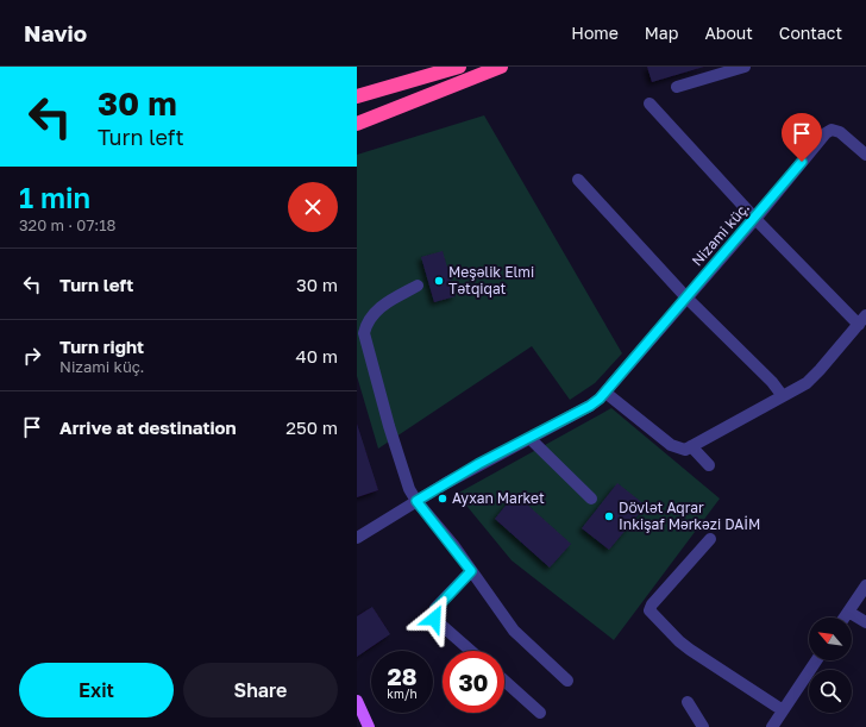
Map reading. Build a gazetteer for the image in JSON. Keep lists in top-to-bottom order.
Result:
{
  "streets": {
    "street": ["Nizami küç."]
  },
  "places": ["Meşəlik Elmi Tətqiqat", "Ayxan Market", "Dövlət Aqrar Inkişaf Mərkəzi DAİM"],
  "north": "top left",
  "page": {
    "header": "Navio",
    "nav": [
      "Home",
      "Map",
      "About",
      "Contact"
    ],
    "turn": ["30 m", "Turn left"],
    "heading": ["1 min", "320 m · 07:18"],
    "list": [
      {
        "name": "Turn left",
        "value": "30 m"
      },
      {
        "name": "Turn right",
        "note": "Nizami küç.",
        "value": "40 m"
      },
      {
        "name": "Arrive at destination",
        "value": "250 m"
      }
    ],
    "speed": "28 km/h",
    "limit": "30",
    "buttons": ["Exit", "Share"]
  }
}
